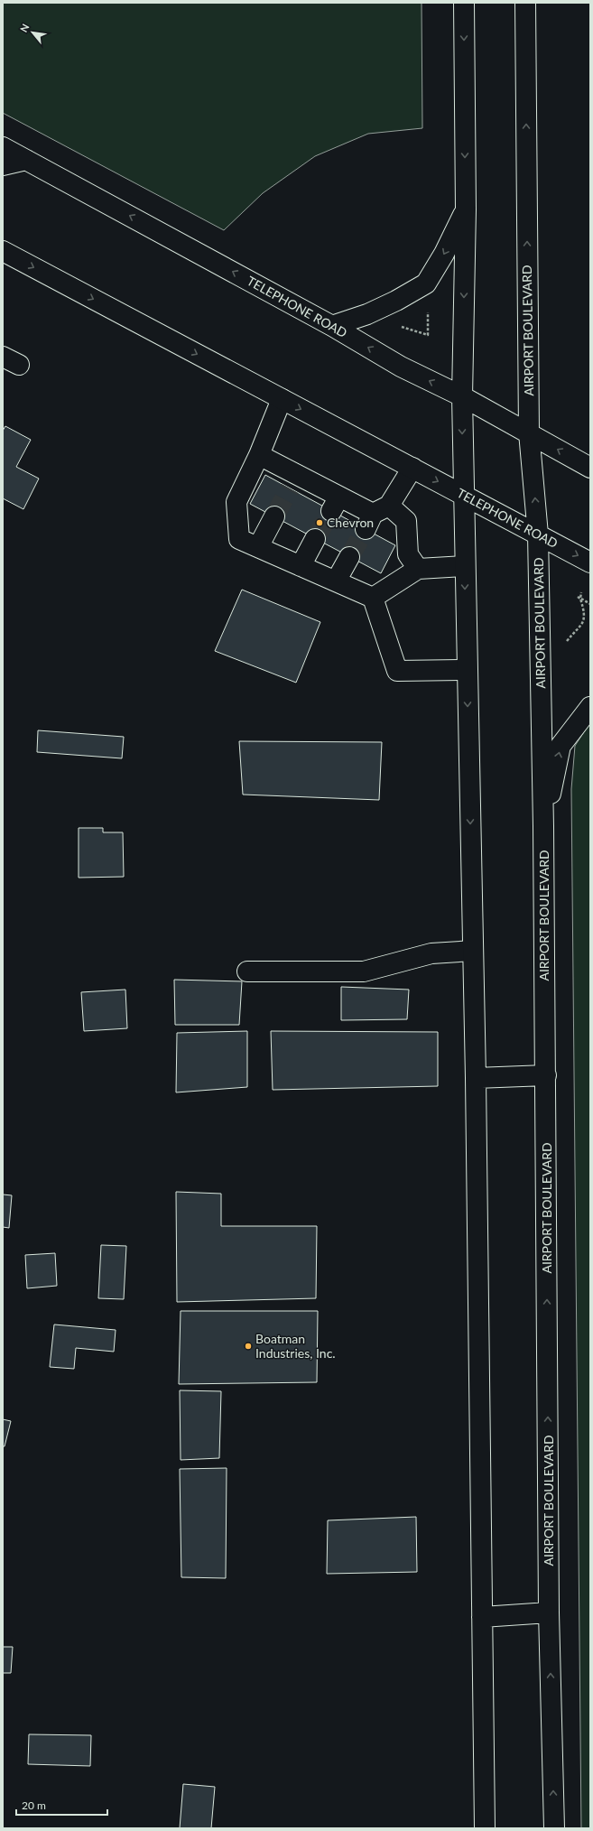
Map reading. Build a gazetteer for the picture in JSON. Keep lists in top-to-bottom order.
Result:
{
  "streets": {
    "main road": ["TELEPHONE ROAD", "AIRPORT BOULEVARD"]
  },
  "crossings": [
    ["TELEPHONE ROAD", "AIRPORT BOULEVARD"]
  ],
  "places": ["Chevron", "Boatman Industries, Inc."],
  "scale_bar": "20 m",
  "north": "top left"
}
